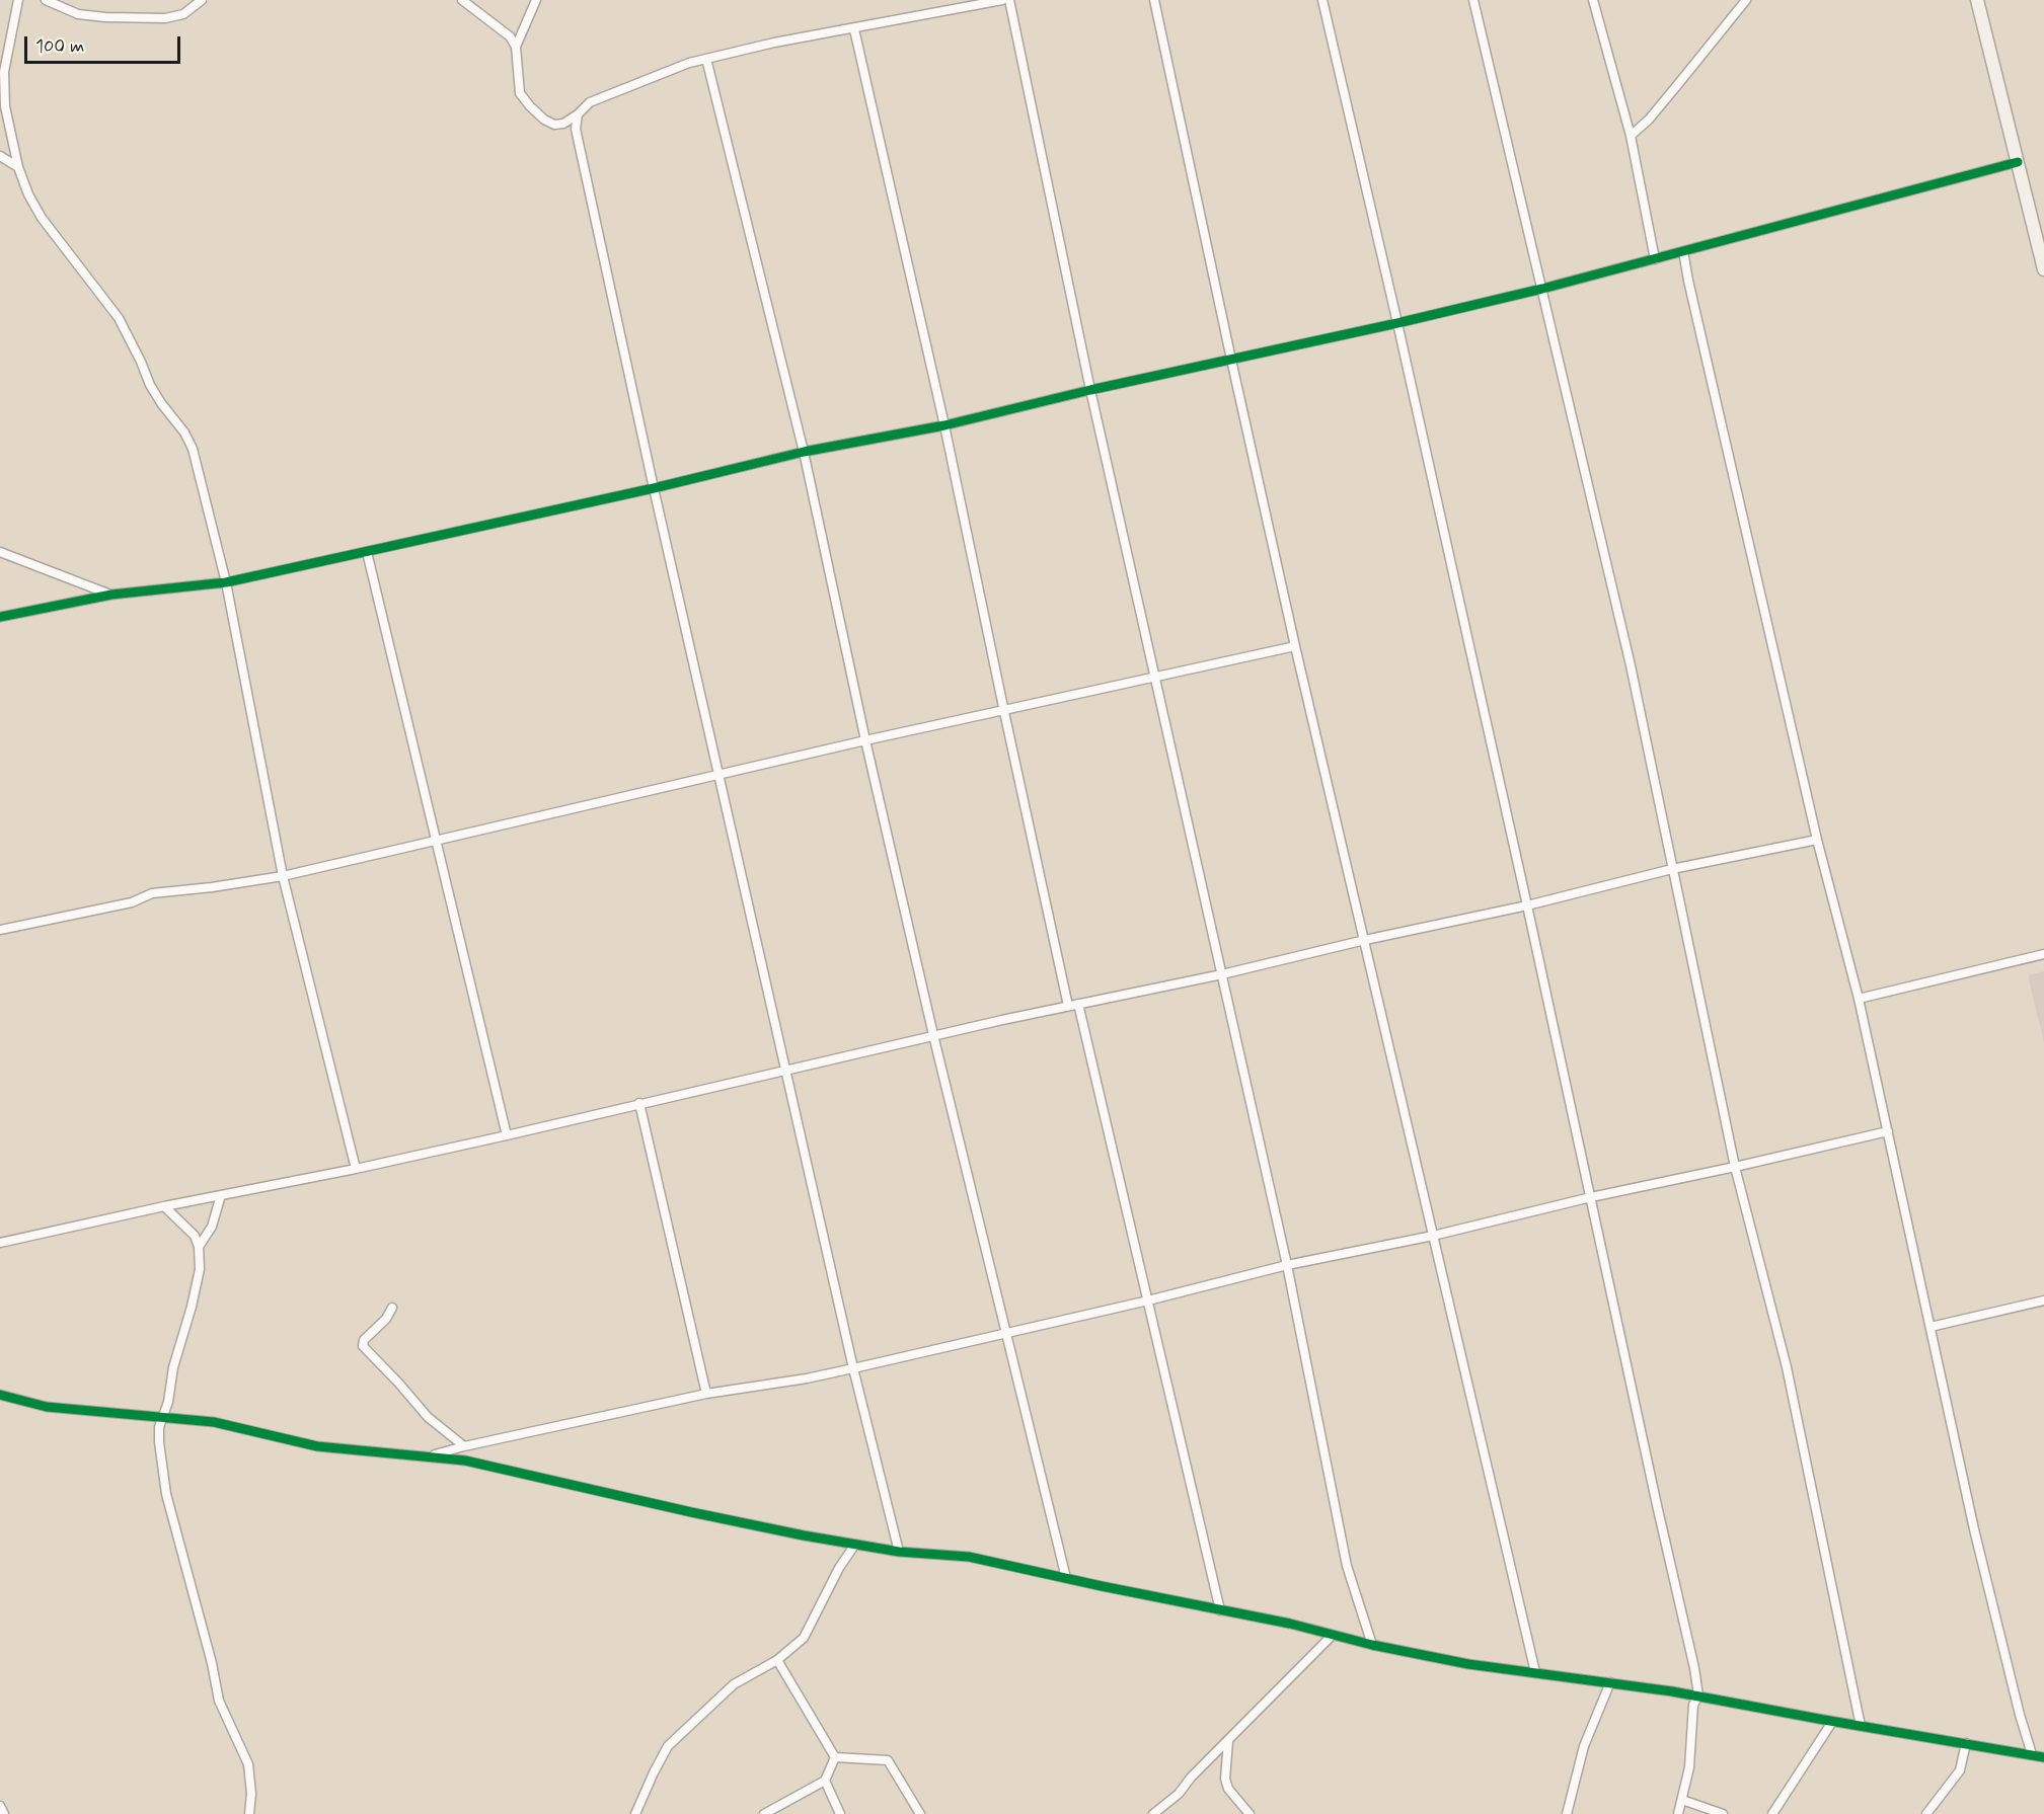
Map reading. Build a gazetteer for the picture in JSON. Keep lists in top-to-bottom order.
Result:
{
  "scale_bar": "100 m"
}
